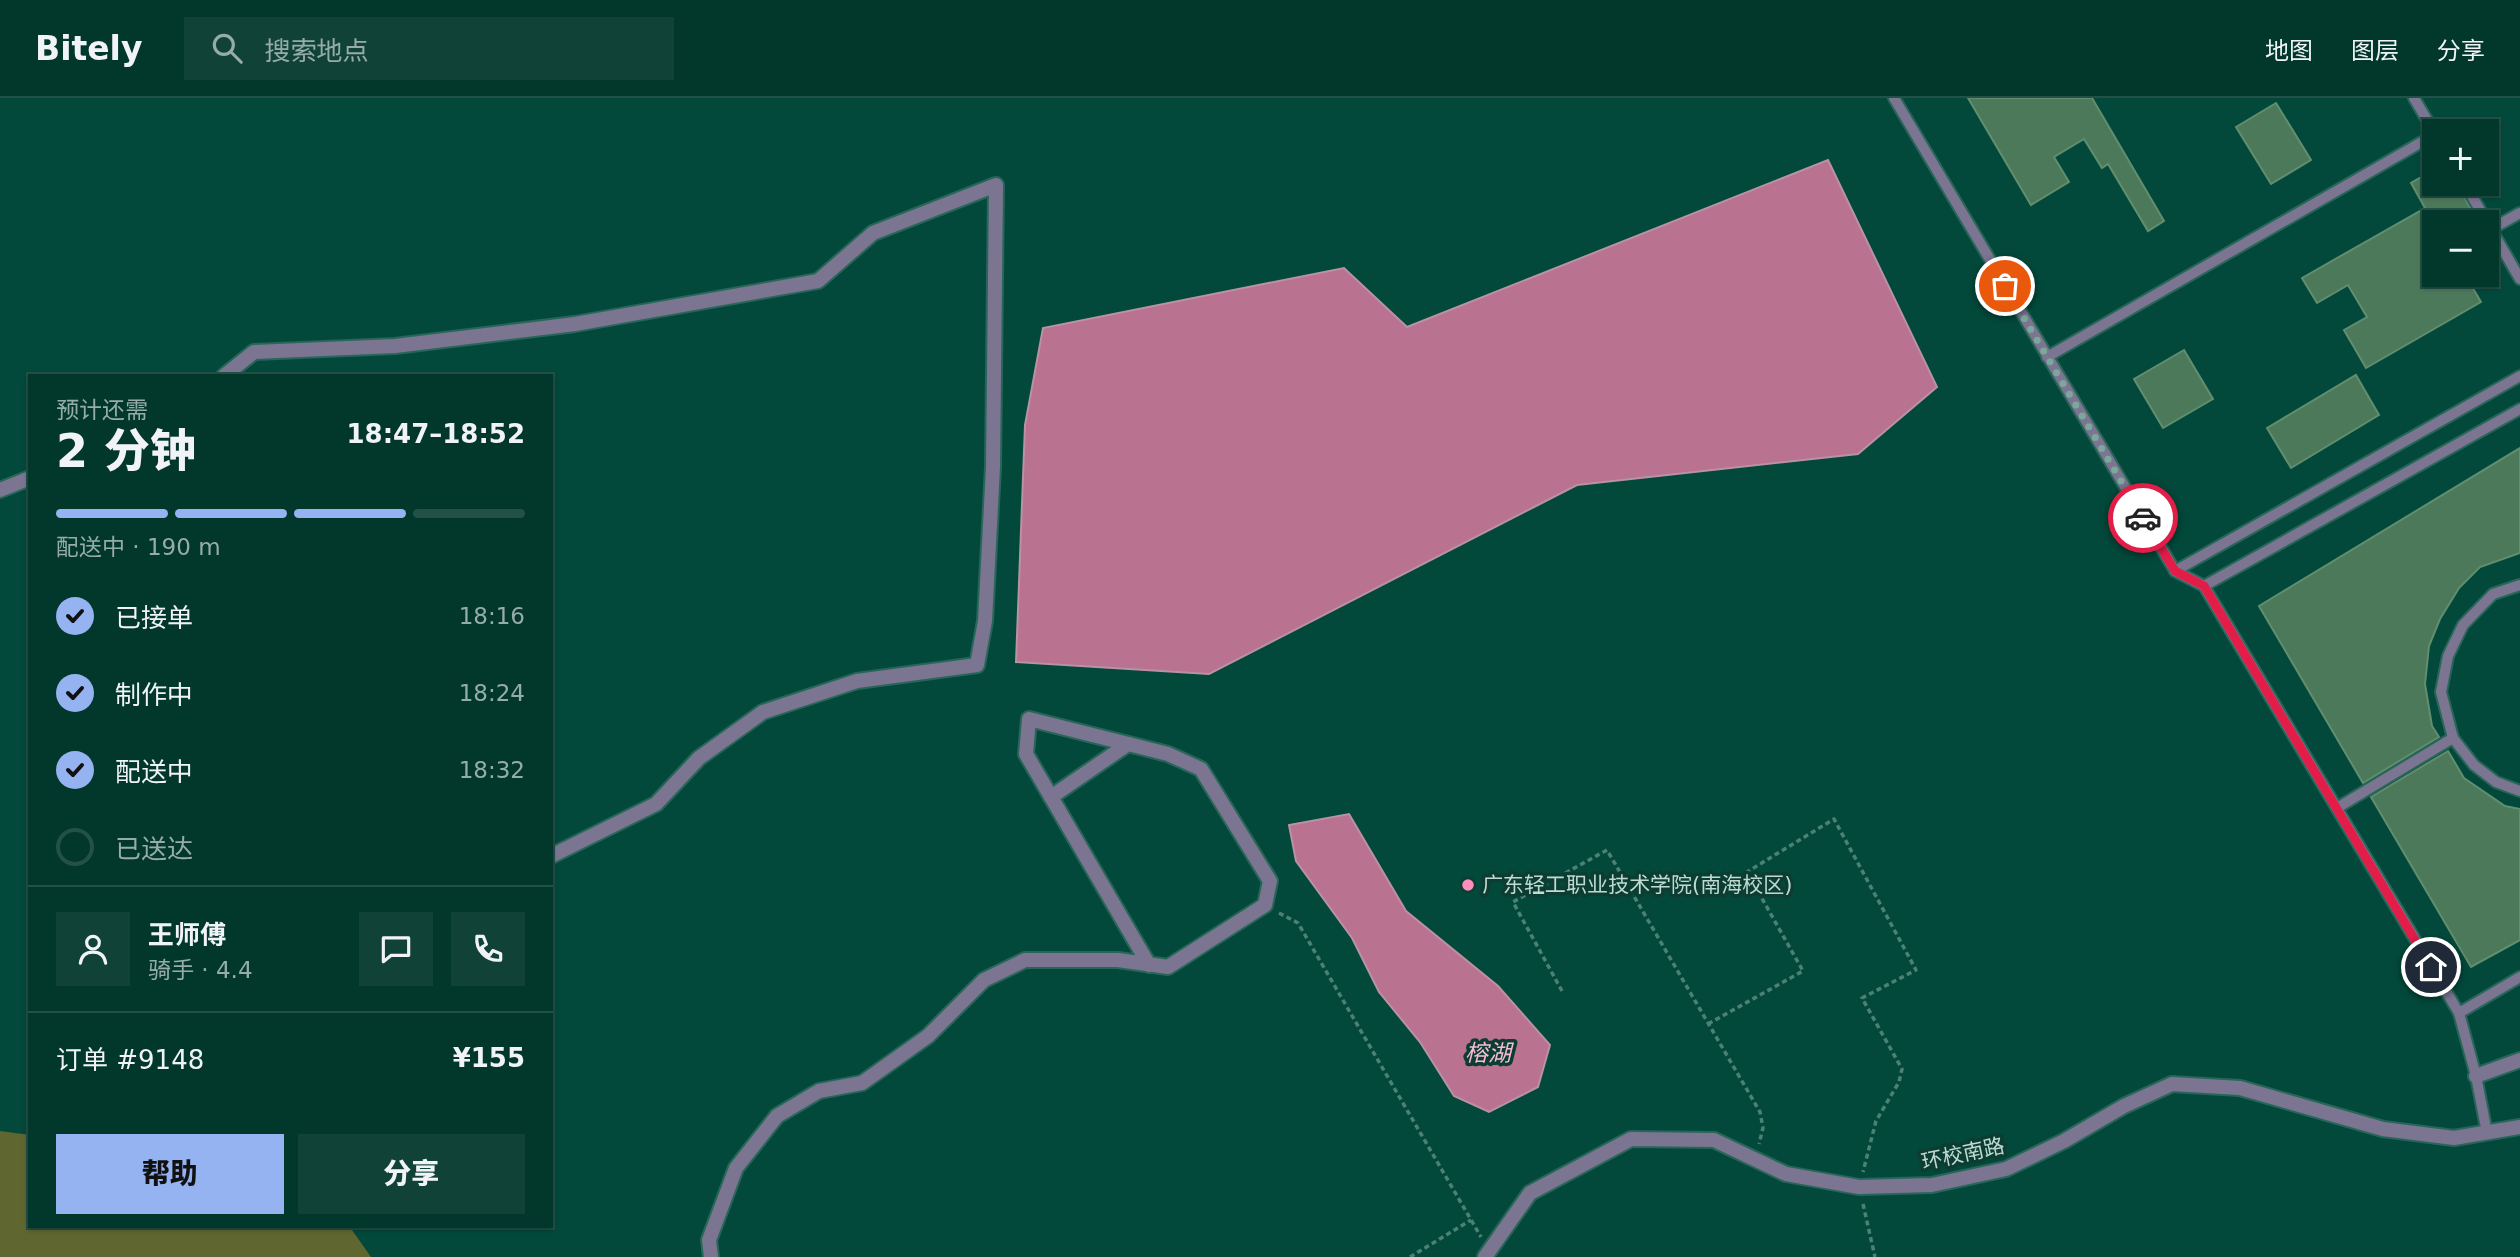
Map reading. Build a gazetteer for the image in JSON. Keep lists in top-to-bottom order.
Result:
{
  "streets": {
    "street": ["环校南路"]
  },
  "water": ["榕湖"],
  "places": ["广东轻工职业技术学院(南海校区)"],
  "page": {
    "header": "Bitely",
    "search": "搜索地点",
    "nav": ["地图", "图层", "分享"],
    "map_buttons": ["+", "−"],
    "heading": ["2 分钟", "预计还需", "18:47–18:52"],
    "panel": [
      "王师傅",
      "骑手 · 4.4",
      "订单 #9148",
      "¥155"
    ],
    "bar": "配送中 · 190 m",
    "list": [
      ["已接单", "18:16"],
      ["制作中", "18:24"],
      ["配送中", "18:32"],
      "已送达"
    ],
    "buttons": ["帮助", "分享"]
  }
}
